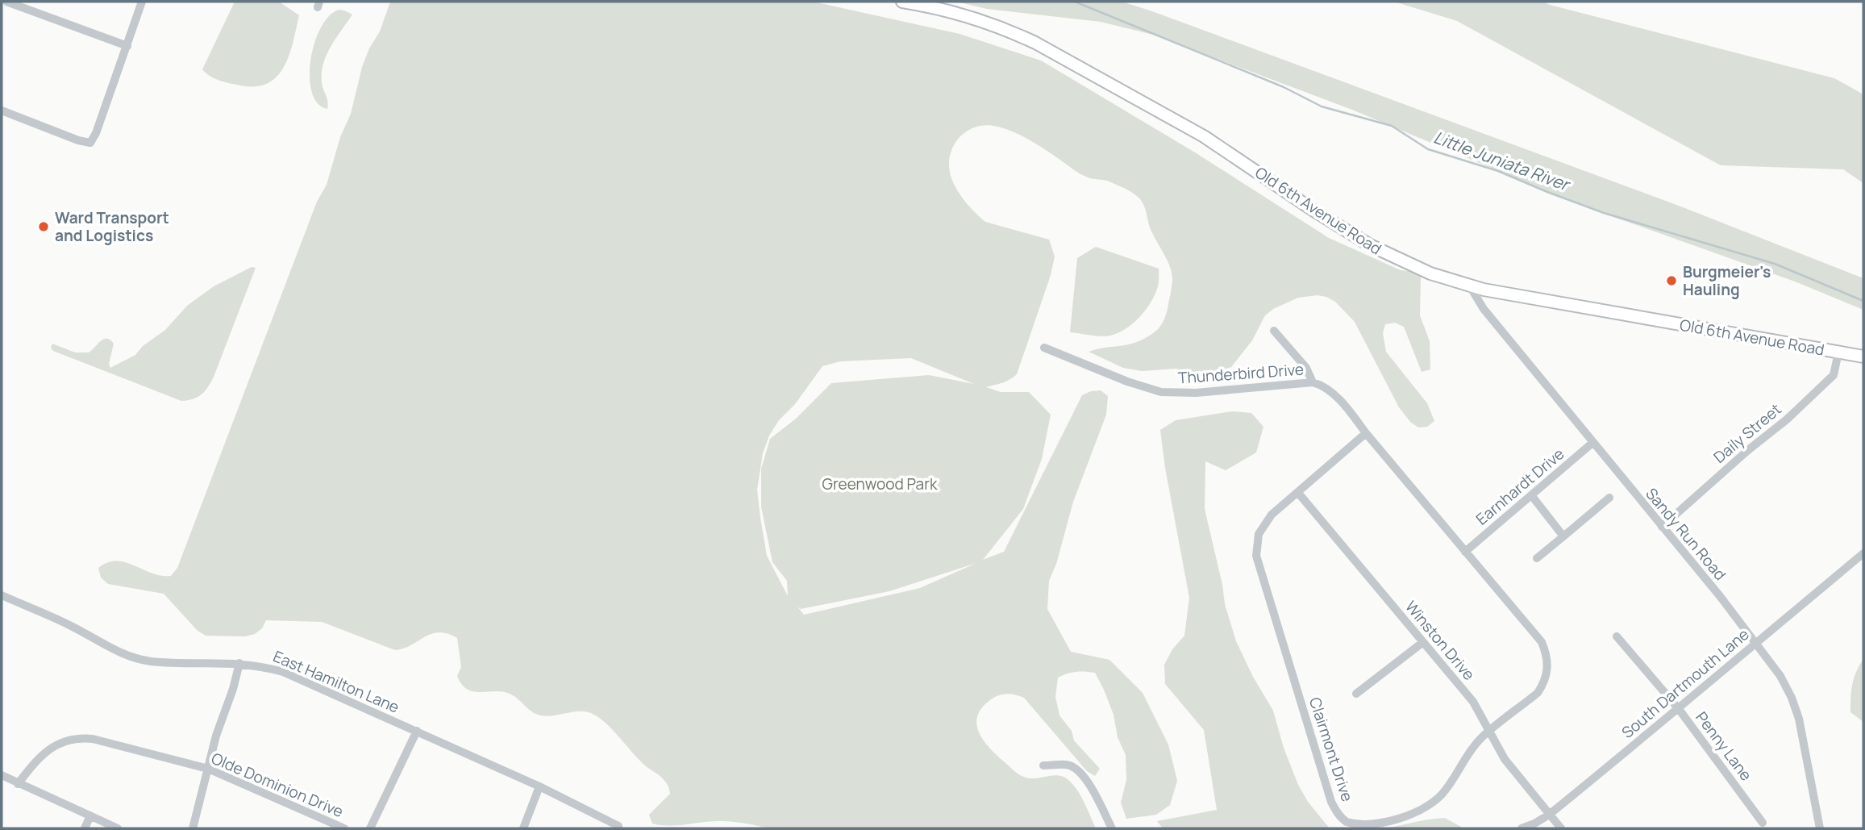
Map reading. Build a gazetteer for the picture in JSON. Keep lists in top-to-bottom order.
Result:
{
  "streets": {
    "main road": ["Old 6th Avenue Road"],
    "street": [
      "Thunderbird Drive",
      "Daily Street",
      "Earnhardt Drive",
      "Sandy Run Road",
      "Winston Drive",
      "East Hamilton Lane",
      "South Dartmouth Lane",
      "Penny Lane",
      "Clairmont Drive",
      "Olde Dominion Drive"
    ]
  },
  "crossings": [
    ["Old 6th Avenue Road", "Daily Street"],
    ["Old 6th Avenue Road", "Sandy Run Road"],
    ["Thunderbird Drive", "Clairmont Drive"],
    ["Daily Street", "Sandy Run Road"],
    ["Earnhardt Drive", "Sandy Run Road"],
    ["Earnhardt Drive", "Clairmont Drive"],
    ["Sandy Run Road", "South Dartmouth Lane"],
    ["Winston Drive", "South Dartmouth Lane"],
    ["Winston Drive", "Clairmont Drive"],
    ["South Dartmouth Lane", "Penny Lane"]
  ],
  "water": ["Little Juniata River"],
  "parks": ["Greenwood Park"],
  "places": ["Ward Transport and Logistics", "Burgmeier's Hauling"]
}
